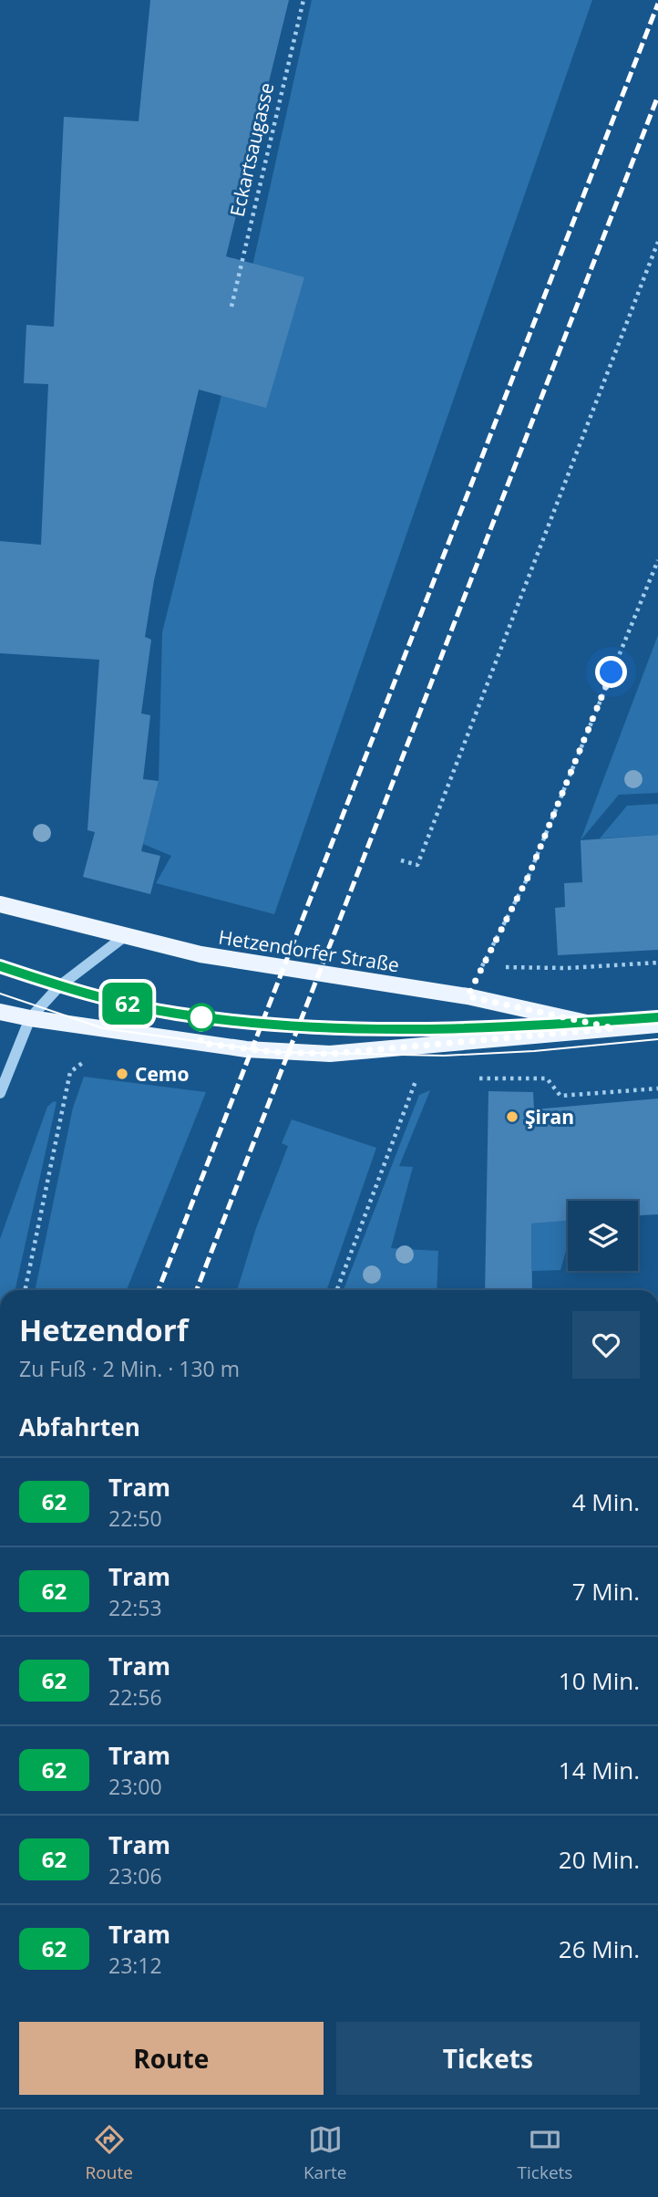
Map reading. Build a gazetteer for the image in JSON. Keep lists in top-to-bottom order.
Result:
{
  "streets": {
    "main road": ["Hetzendorfer Straße"],
    "path": ["Eckartsaugasse"]
  },
  "places": ["Cemo", "Şiran"],
  "lines": ["tram line 62"],
  "page": {
    "on_map": "62",
    "heading": [
      ["Hetzendorf", "Zu Fuß · 2 Min. · 130 m"],
      "Abfahrten"
    ],
    "list": [
      {
        "mark": "62",
        "name": "Tram",
        "note": "22:50",
        "value": "4 Min."
      },
      {
        "mark": "62",
        "name": "Tram",
        "note": "22:53",
        "value": "7 Min."
      },
      {
        "mark": "62",
        "name": "Tram",
        "note": "22:56",
        "value": "10 Min."
      },
      {
        "mark": "62",
        "name": "Tram",
        "note": "23:00",
        "value": "14 Min."
      },
      {
        "mark": "62",
        "name": "Tram",
        "note": "23:06",
        "value": "20 Min."
      },
      {
        "mark": "62",
        "name": "Tram",
        "note": "23:12",
        "value": "26 Min."
      }
    ],
    "buttons": ["Route", "Tickets"],
    "tabs": ["Route", "Karte", "Tickets"]
  }
}
